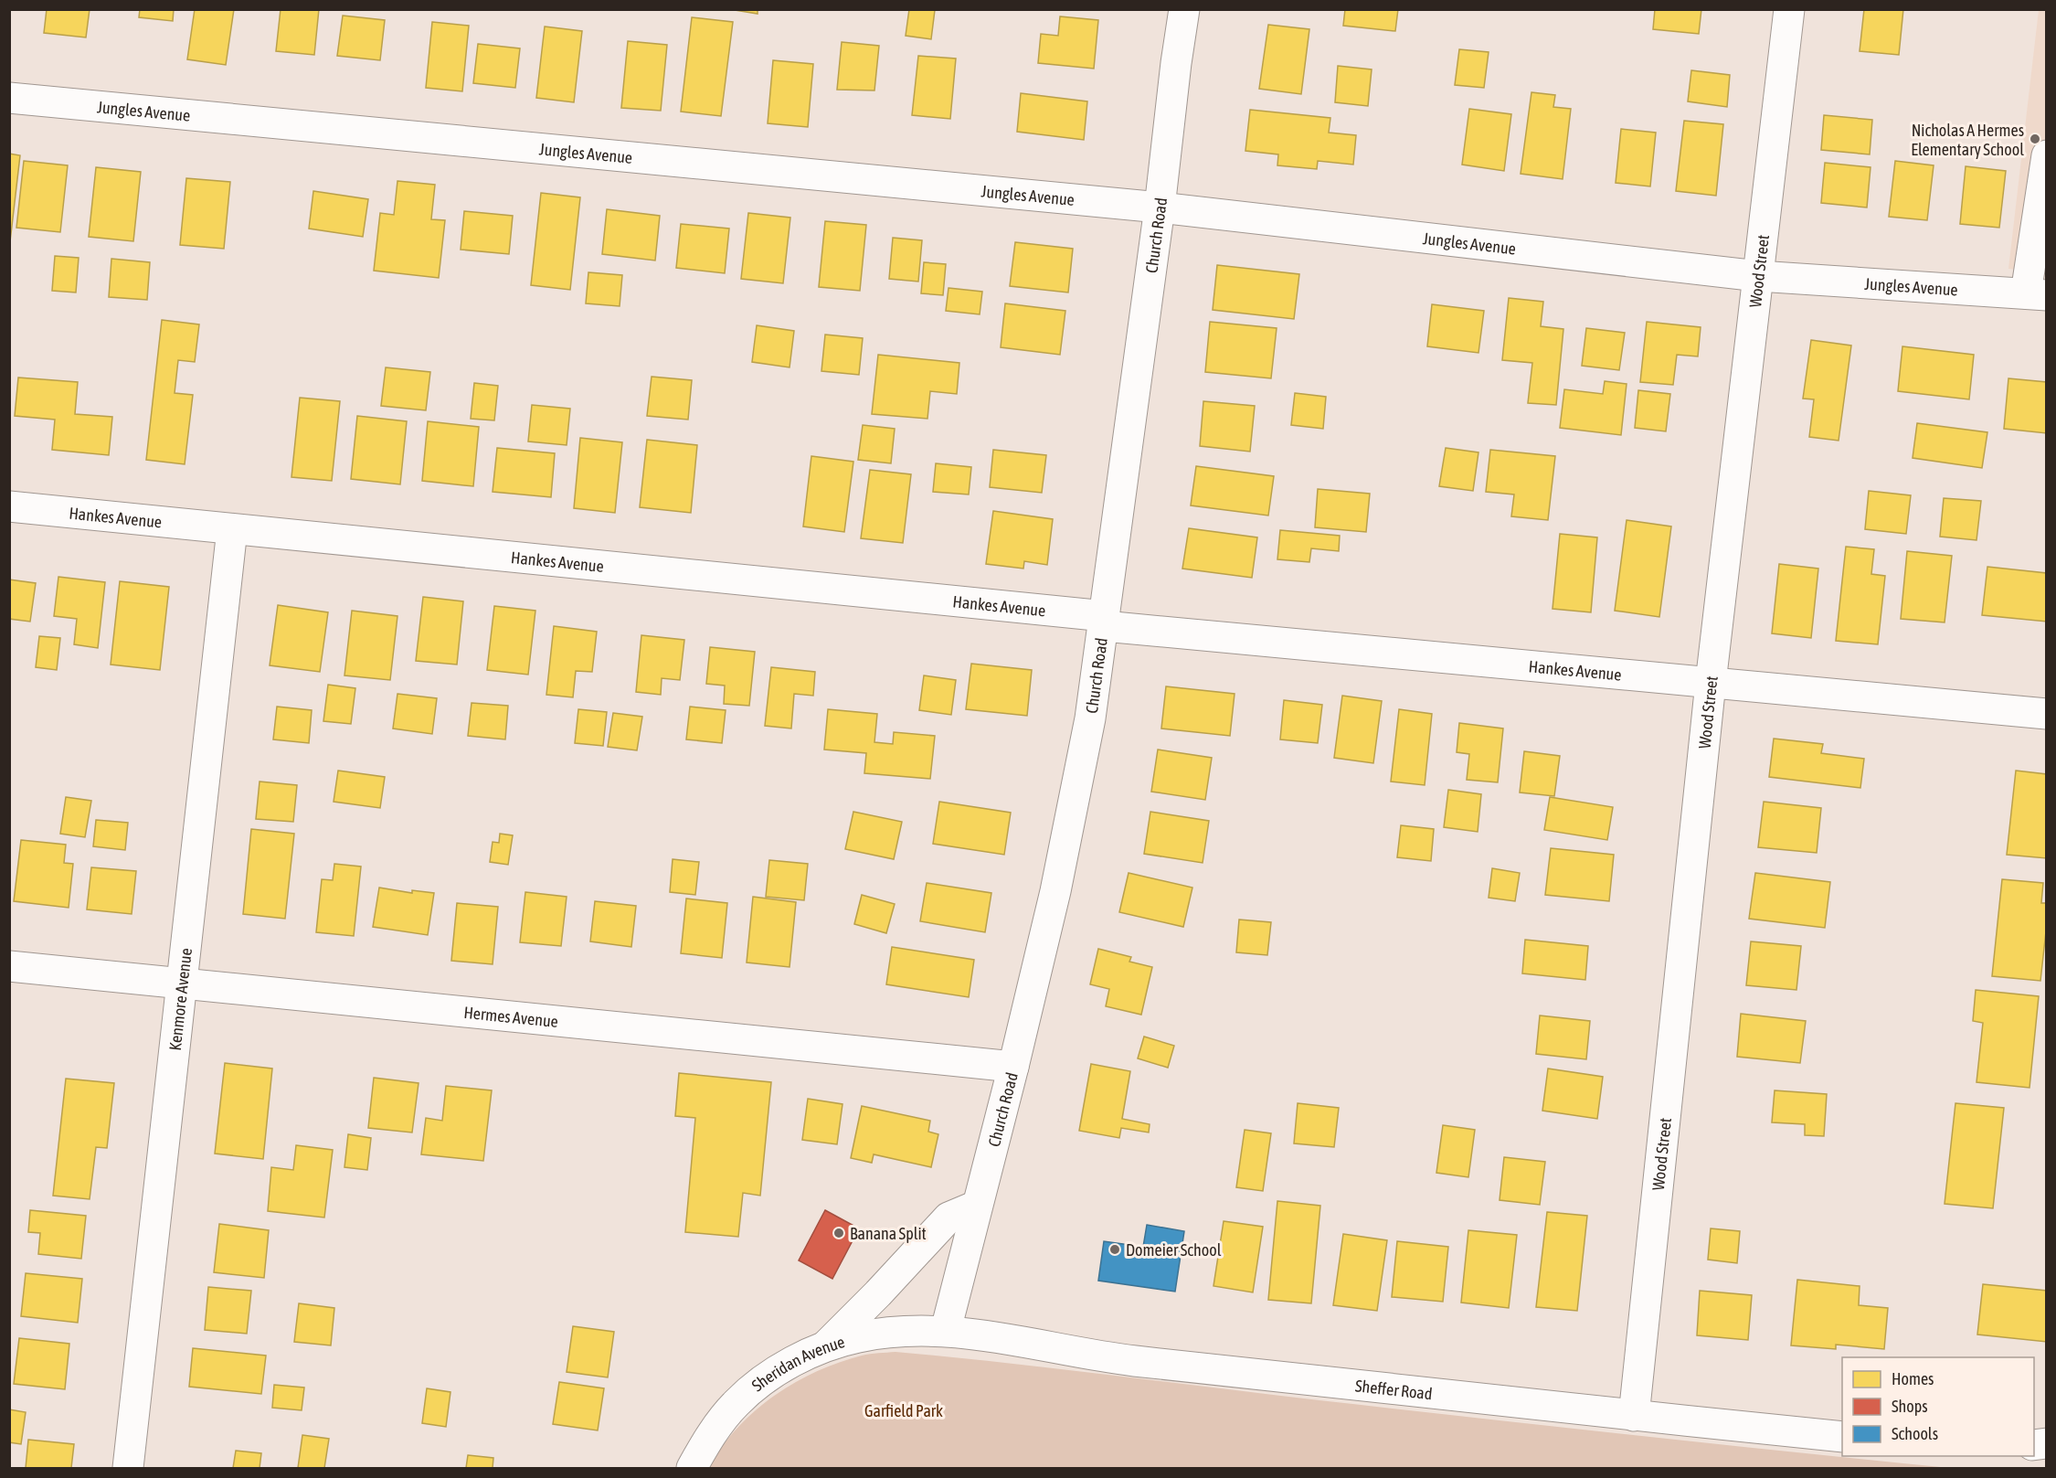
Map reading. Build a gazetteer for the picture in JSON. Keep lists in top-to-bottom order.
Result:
{
  "streets": {
    "street": [
      "Jungles Avenue",
      "Church Road",
      "Wood Street",
      "Hankes Avenue",
      "Kenmore Avenue",
      "Hermes Avenue",
      "Sheridan Avenue",
      "Sheffer Road"
    ]
  },
  "crossings": [
    ["Jungles Avenue", "Church Road"],
    ["Jungles Avenue", "Wood Street"],
    ["Church Road", "Hankes Avenue"],
    ["Church Road", "Hermes Avenue"],
    ["Church Road", "Sheridan Avenue"],
    ["Church Road", "Sheffer Road"],
    ["Wood Street", "Hankes Avenue"],
    ["Wood Street", "Sheffer Road"],
    ["Hankes Avenue", "Kenmore Avenue"],
    ["Kenmore Avenue", "Hermes Avenue"],
    ["Sheridan Avenue", "Sheffer Road"]
  ],
  "parks": ["Garfield Park"],
  "places": ["Nicholas A Hermes Elementary School", "Banana Split", "Domeier School"],
  "legend": ["Homes", "Shops", "Schools"]
}
